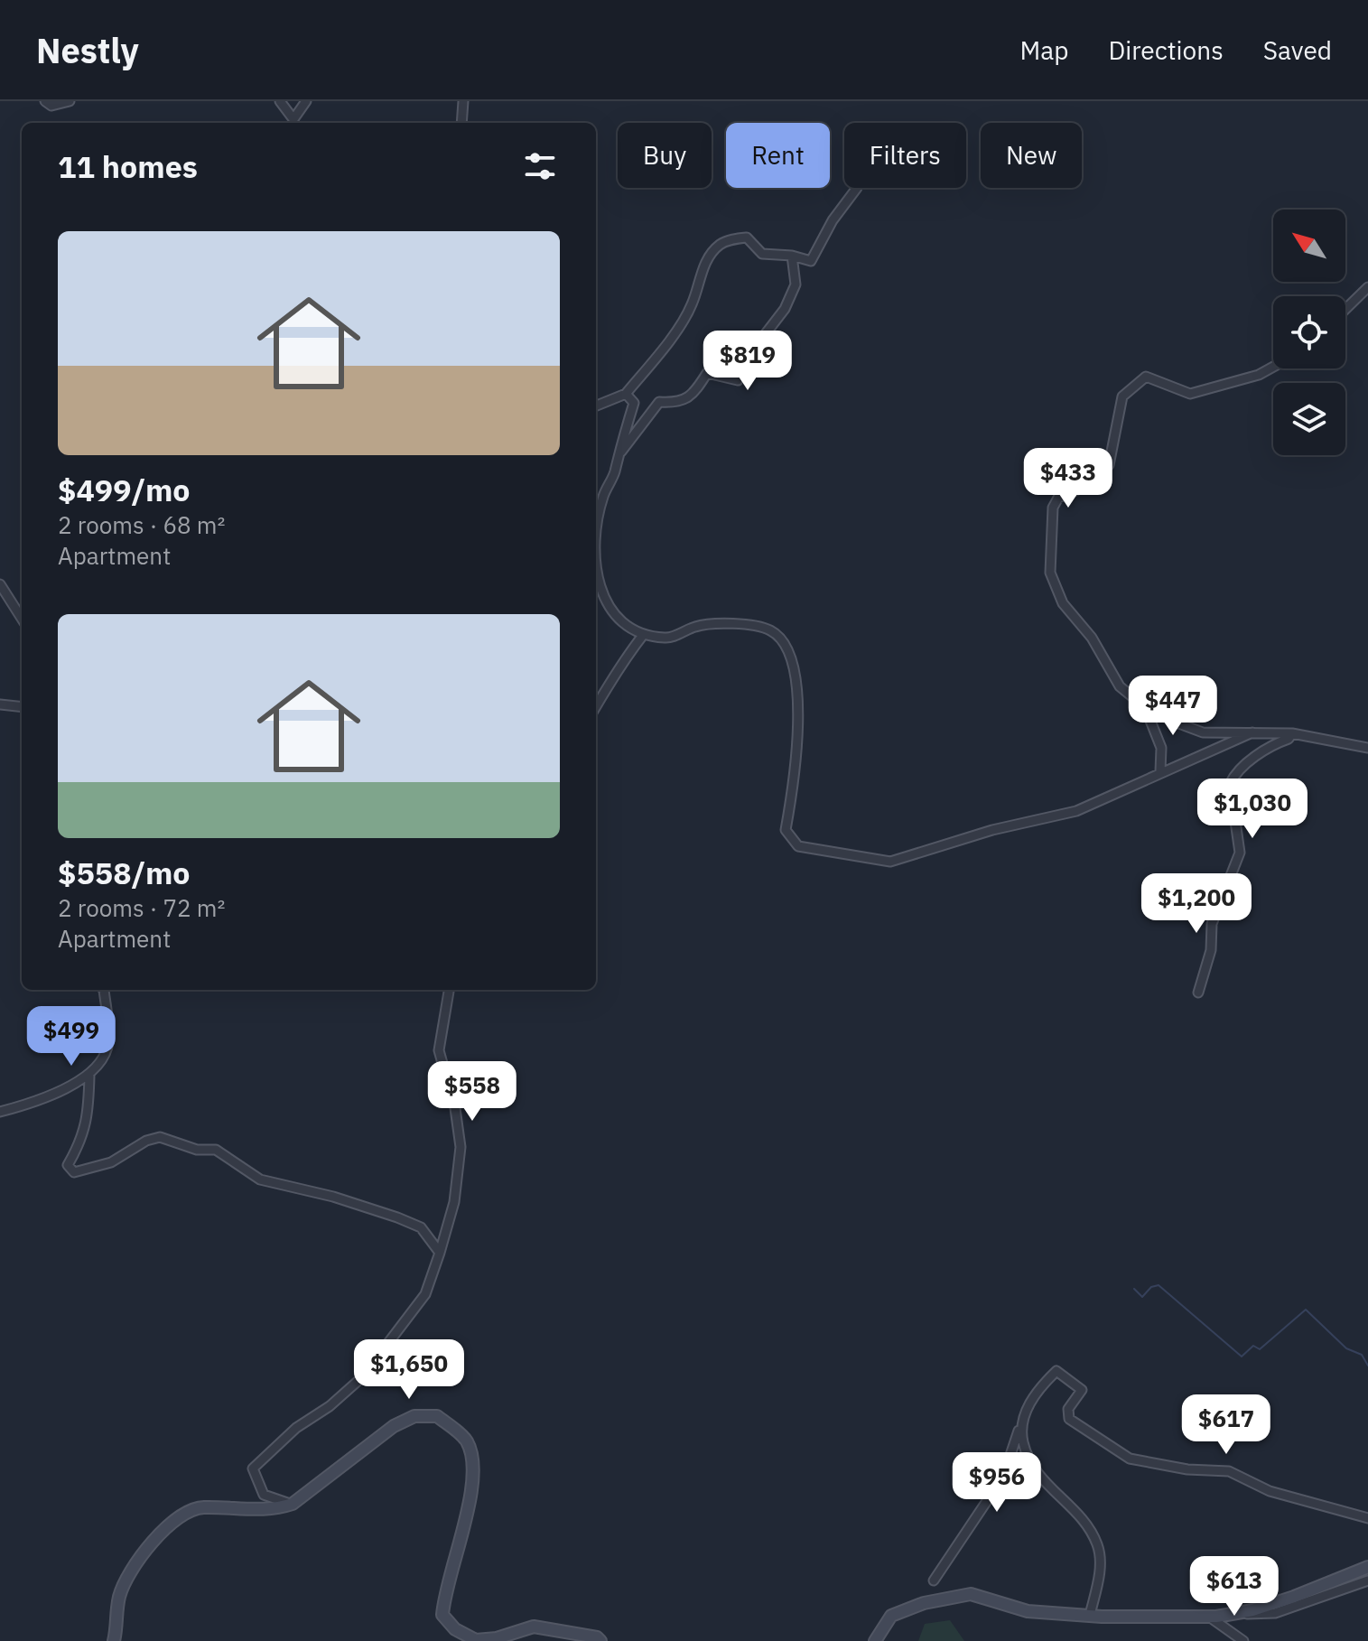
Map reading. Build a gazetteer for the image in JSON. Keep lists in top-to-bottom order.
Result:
{
  "north": "top left",
  "page": {
    "header": "Nestly",
    "nav": ["Map", "Directions", "Saved"],
    "chip": [
      "Buy",
      "Rent",
      "Filters",
      "New"
    ],
    "heading": "11 homes",
    "list": [
      {
        "name": "$499/mo",
        "note": "2 rooms · 68 m² · Apartment"
      },
      {
        "name": "$558/mo",
        "note": "2 rooms · 72 m² · Apartment"
      }
    ],
    "price": [
      "$819",
      "$433",
      "$447",
      "$1,030",
      "$1,200",
      "$499",
      "$558",
      "$1,650",
      "$617",
      "$956",
      "$613"
    ]
  }
}
